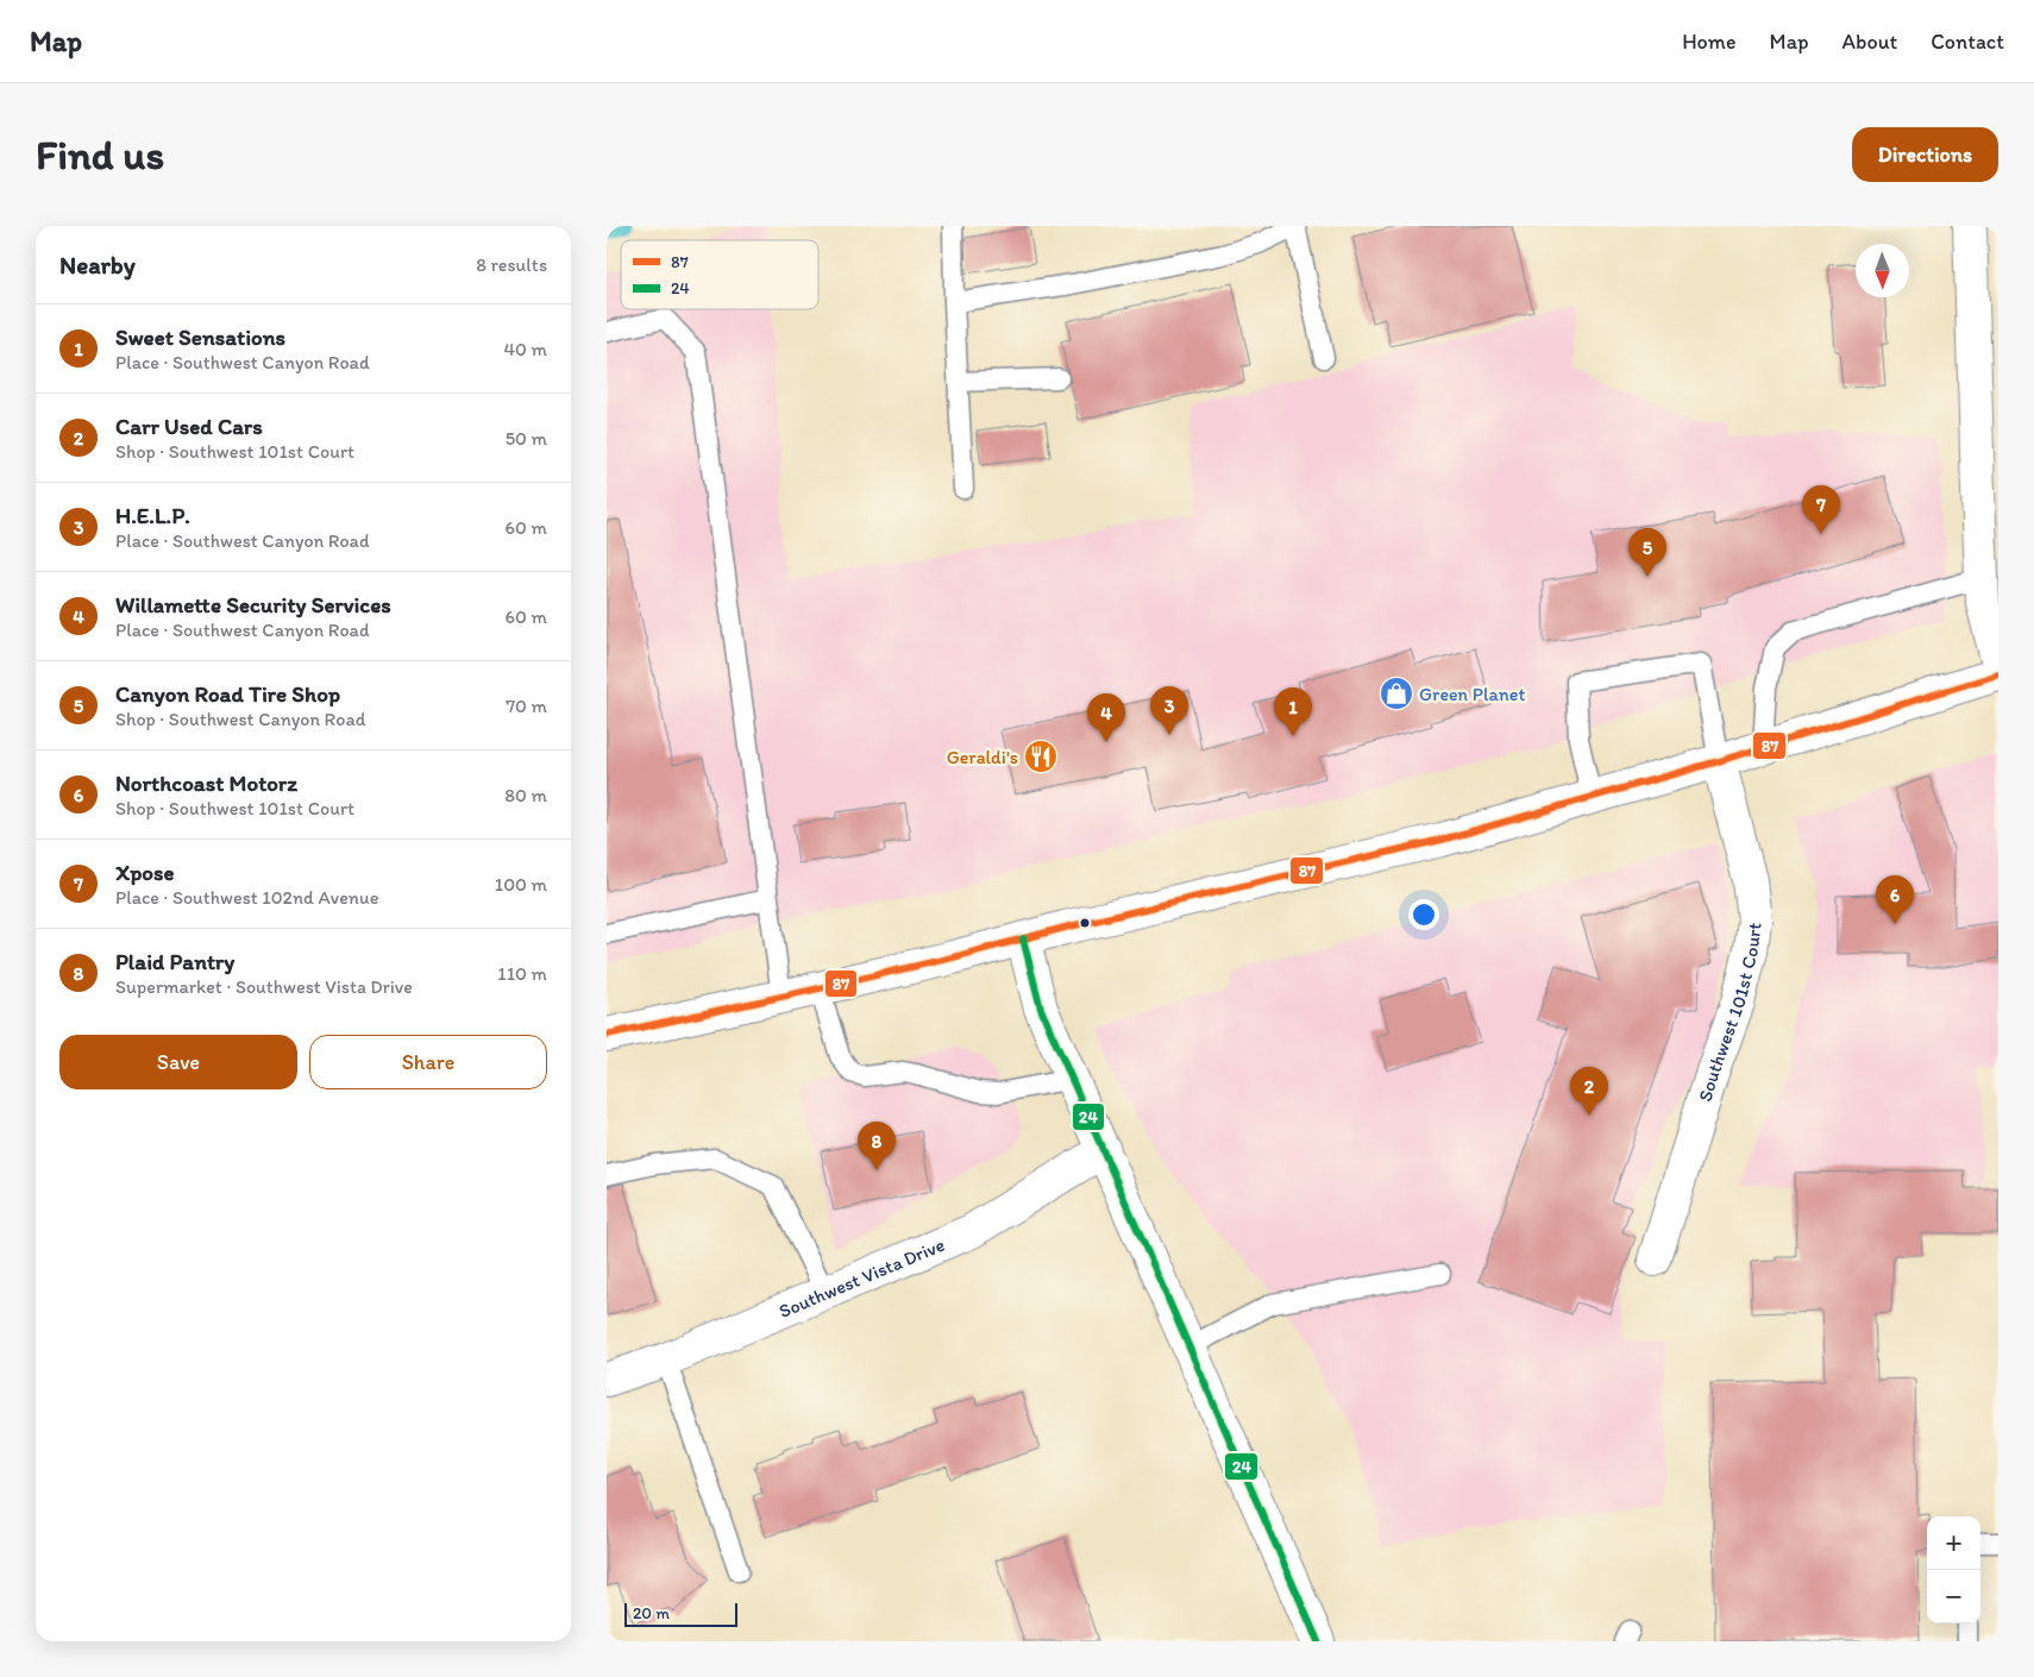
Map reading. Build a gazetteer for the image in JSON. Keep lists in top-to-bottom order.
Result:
{
  "streets": {
    "main road": ["Southwest 101st Court", "Southwest Vista Drive"]
  },
  "places": {
    "shop": ["Green Planet"],
    "restaurant": ["Geraldi's"]
  },
  "lines": ["transit line 87", "transit line 24"],
  "legend": ["87", "24"],
  "scale_bar": "20 m",
  "north": "bottom",
  "page": {
    "header": "Map",
    "nav": [
      "Home",
      "Map",
      "About",
      "Contact"
    ],
    "buttons": [
      "Directions",
      ["Save", "Share"]
    ],
    "title": "Find us",
    "heading": ["Nearby", "8 results"],
    "list": [
      {
        "mark": "1",
        "name": "Sweet Sensations",
        "note": "Place · Southwest Canyon Road",
        "value": "40 m"
      },
      {
        "mark": "2",
        "name": "Carr Used Cars",
        "note": "Shop · Southwest 101st Court",
        "value": "50 m"
      },
      {
        "mark": "3",
        "name": "H.E.L.P.",
        "note": "Place · Southwest Canyon Road",
        "value": "60 m"
      },
      {
        "mark": "4",
        "name": "Willamette Security Services",
        "note": "Place · Southwest Canyon Road",
        "value": "60 m"
      },
      {
        "mark": "5",
        "name": "Canyon Road Tire Shop",
        "note": "Shop · Southwest Canyon Road",
        "value": "70 m"
      },
      {
        "mark": "6",
        "name": "Northcoast Motorz",
        "note": "Shop · Southwest 101st Court",
        "value": "80 m"
      },
      {
        "mark": "7",
        "name": "Xpose",
        "note": "Place · Southwest 102nd Avenue",
        "value": "100 m"
      },
      {
        "mark": "8",
        "name": "Plaid Pantry",
        "note": "Supermarket · Southwest Vista Drive",
        "value": "110 m"
      }
    ],
    "pins": [
      "7",
      "5",
      "3",
      "1",
      "4",
      "6",
      "2",
      "8"
    ],
    "map_buttons": ["+", "−"],
    "scale": "20 m"
  }
}
